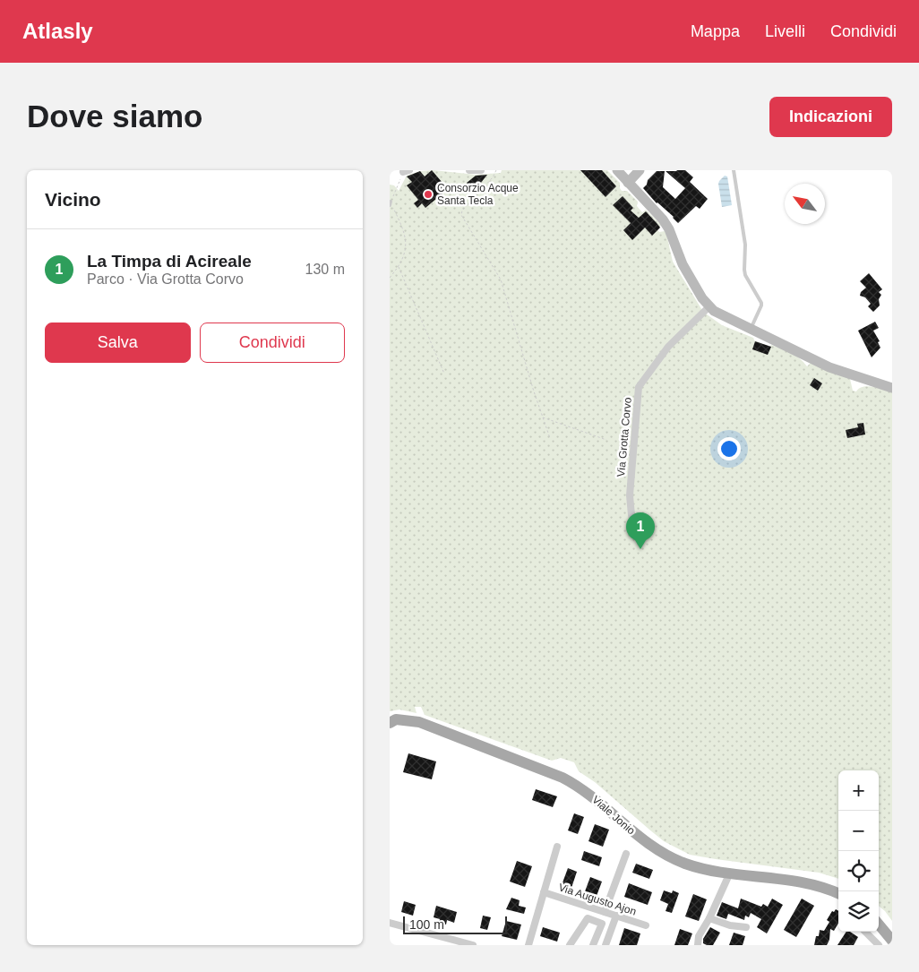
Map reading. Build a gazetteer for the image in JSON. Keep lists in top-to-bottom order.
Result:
{
  "streets": {
    "main road": ["Viale Jonio"],
    "street": ["Via Grotta Corvo", "Via Augusto Ajon"]
  },
  "places": ["Consorzio Acque Santa Tecla"],
  "scale_bar": "100 m",
  "north": "top left",
  "page": {
    "header": "Atlasly",
    "nav": ["Mappa", "Livelli", "Condividi"],
    "buttons": [
      "Indicazioni",
      ["Salva", "Condividi"]
    ],
    "title": "Dove siamo",
    "heading": "Vicino",
    "list": [
      {
        "mark": "1",
        "name": "La Timpa di Acireale",
        "note": "Parco · Via Grotta Corvo",
        "value": "130 m"
      }
    ],
    "pins": "1",
    "map_buttons": ["+", "−"],
    "scale": "100 m"
  }
}
